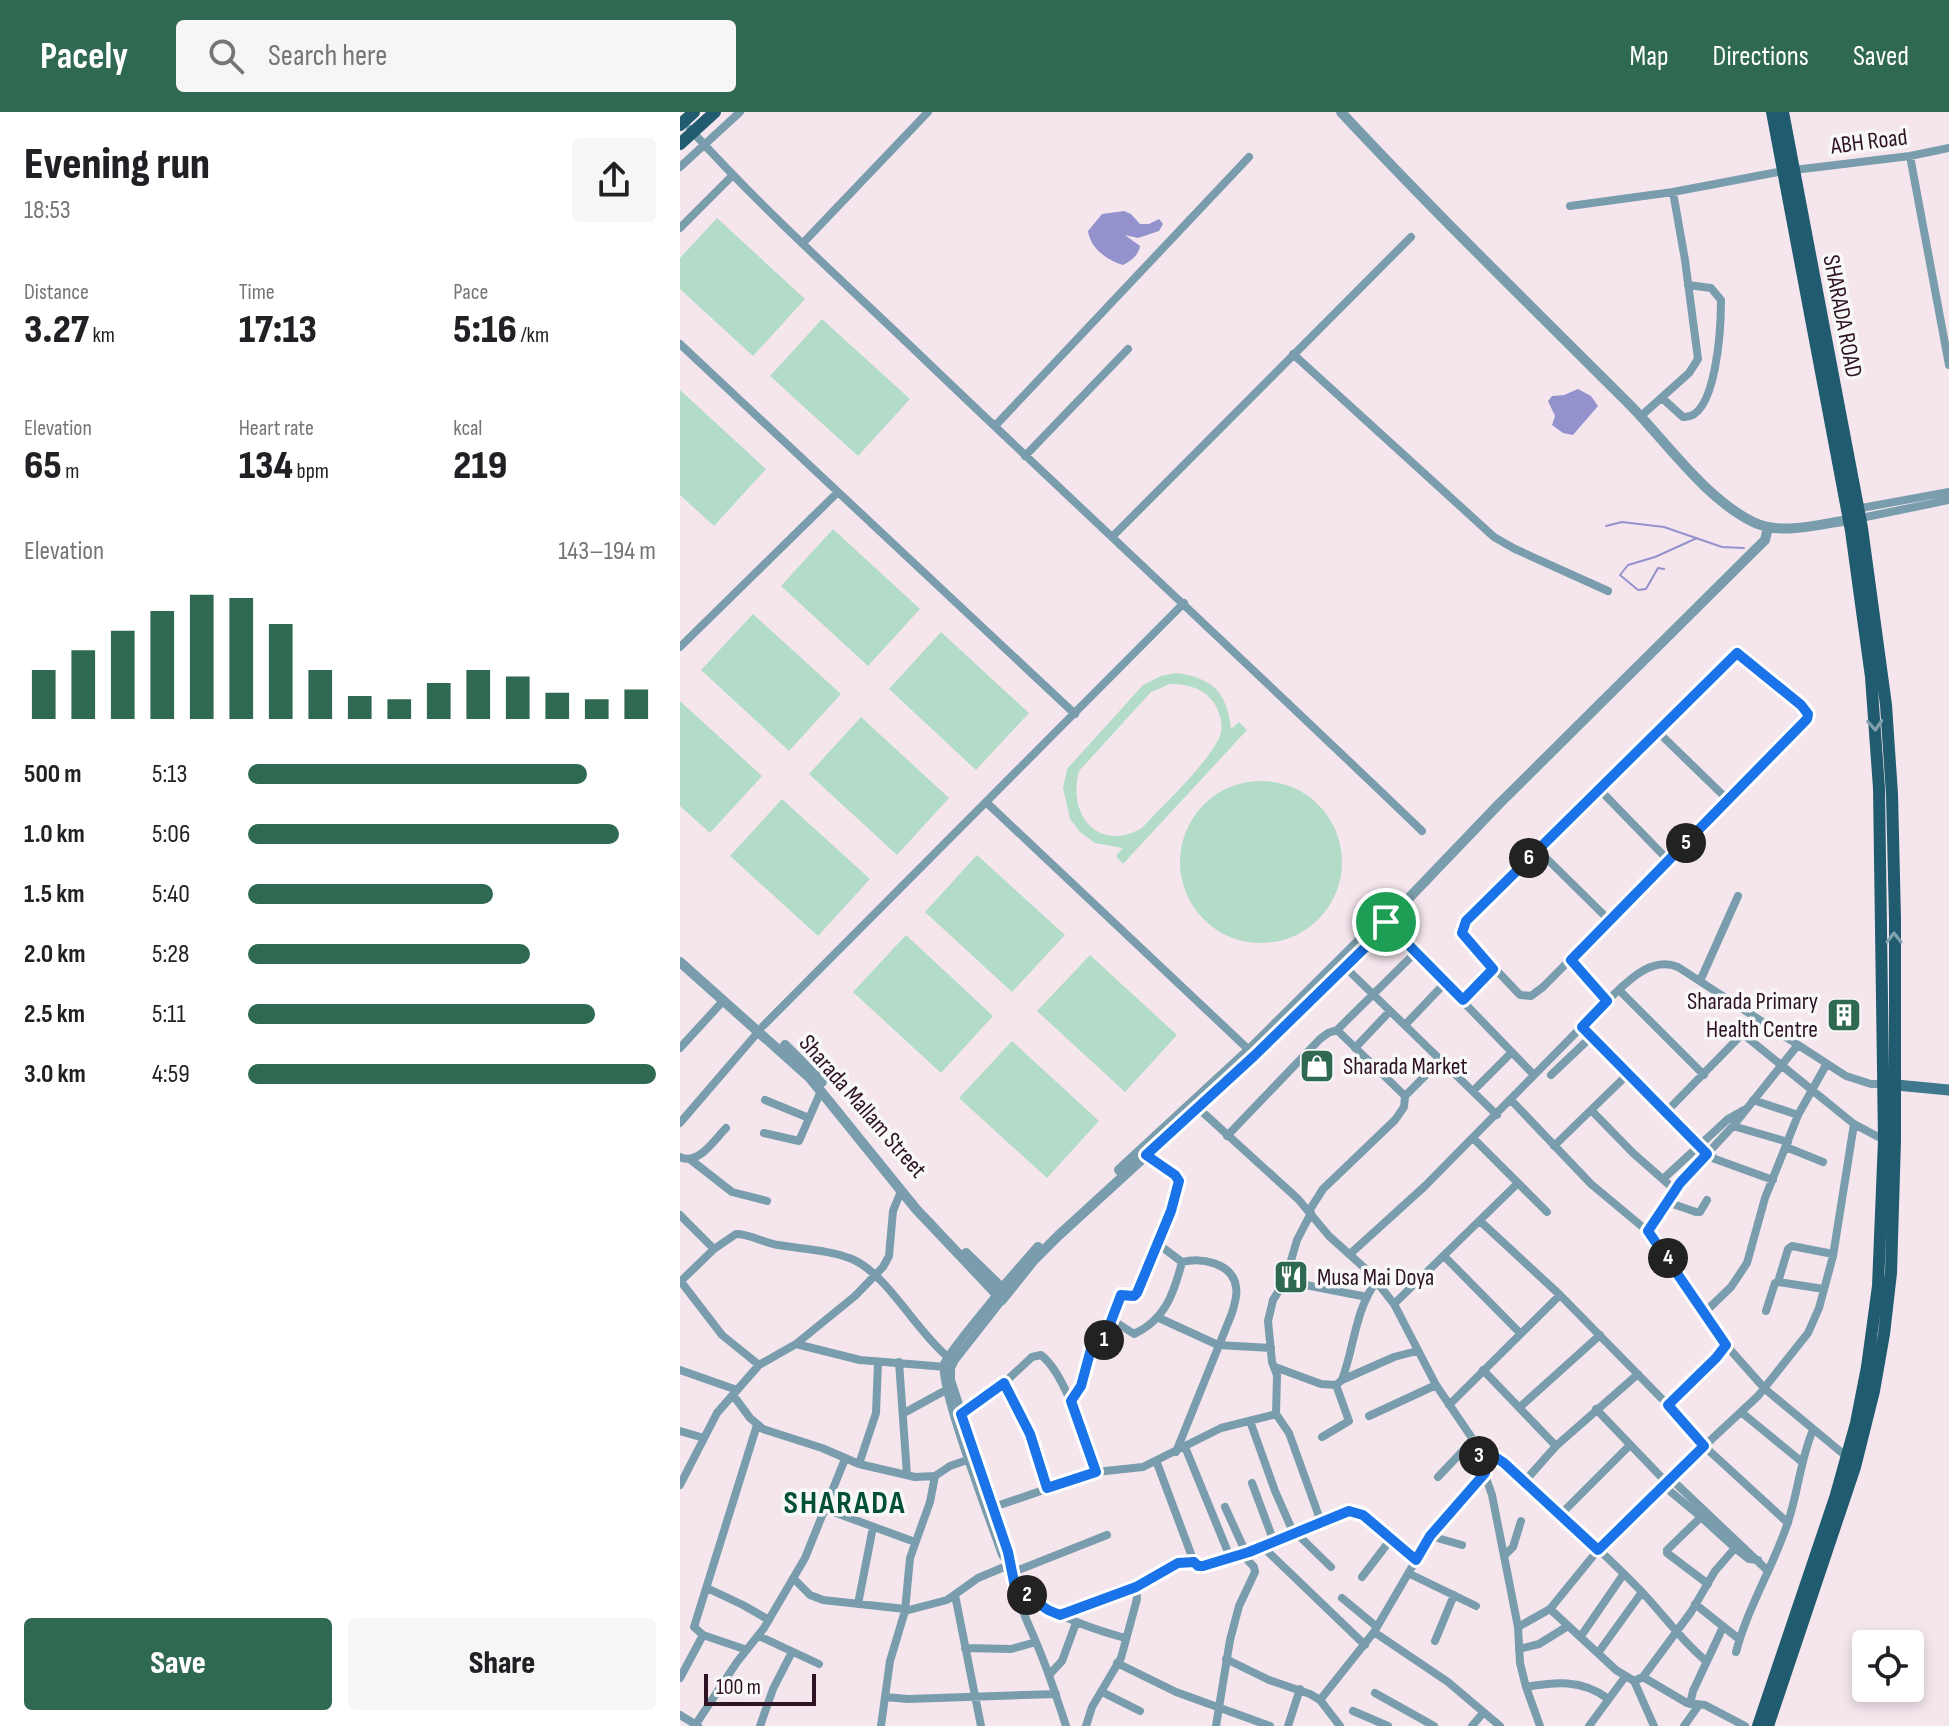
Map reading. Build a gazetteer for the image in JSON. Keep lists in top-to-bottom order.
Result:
{
  "streets": {
    "street": ["ABH Road", "Sharada Mallam Street"]
  },
  "districts": ["SHARADA"],
  "places": {
    "building": ["Sharada Primary Health Centre"],
    "shop": ["Sharada Market"],
    "restaurant": ["Musa Mai Doya"]
  },
  "scale_bar": "100 m",
  "page": {
    "header": "Pacely",
    "search": "Search here",
    "nav": ["Map", "Directions", "Saved"],
    "heading": ["Evening run", "18:53"],
    "stats": [
      ["Distance", "3.27 km"],
      ["Time", "17:13"],
      ["Pace", "5:16 /km"],
      ["Elevation", "65 m"],
      ["Heart rate", "134 bpm"],
      ["kcal", "219"]
    ],
    "chart": ["Elevation", "143–194 m"],
    "list": [
      {
        "name": "500 m",
        "note": "5:13"
      },
      {
        "name": "1.0 km",
        "note": "5:06"
      },
      {
        "name": "1.5 km",
        "note": "5:40"
      },
      {
        "name": "2.0 km",
        "note": "5:28"
      },
      {
        "name": "2.5 km",
        "note": "5:11"
      },
      {
        "name": "3.0 km",
        "note": "4:59"
      }
    ],
    "pins": [
      "5",
      "6",
      "4",
      "1",
      "3",
      "2"
    ],
    "buttons": ["Save", "Share"],
    "scale": "100 m"
  }
}
